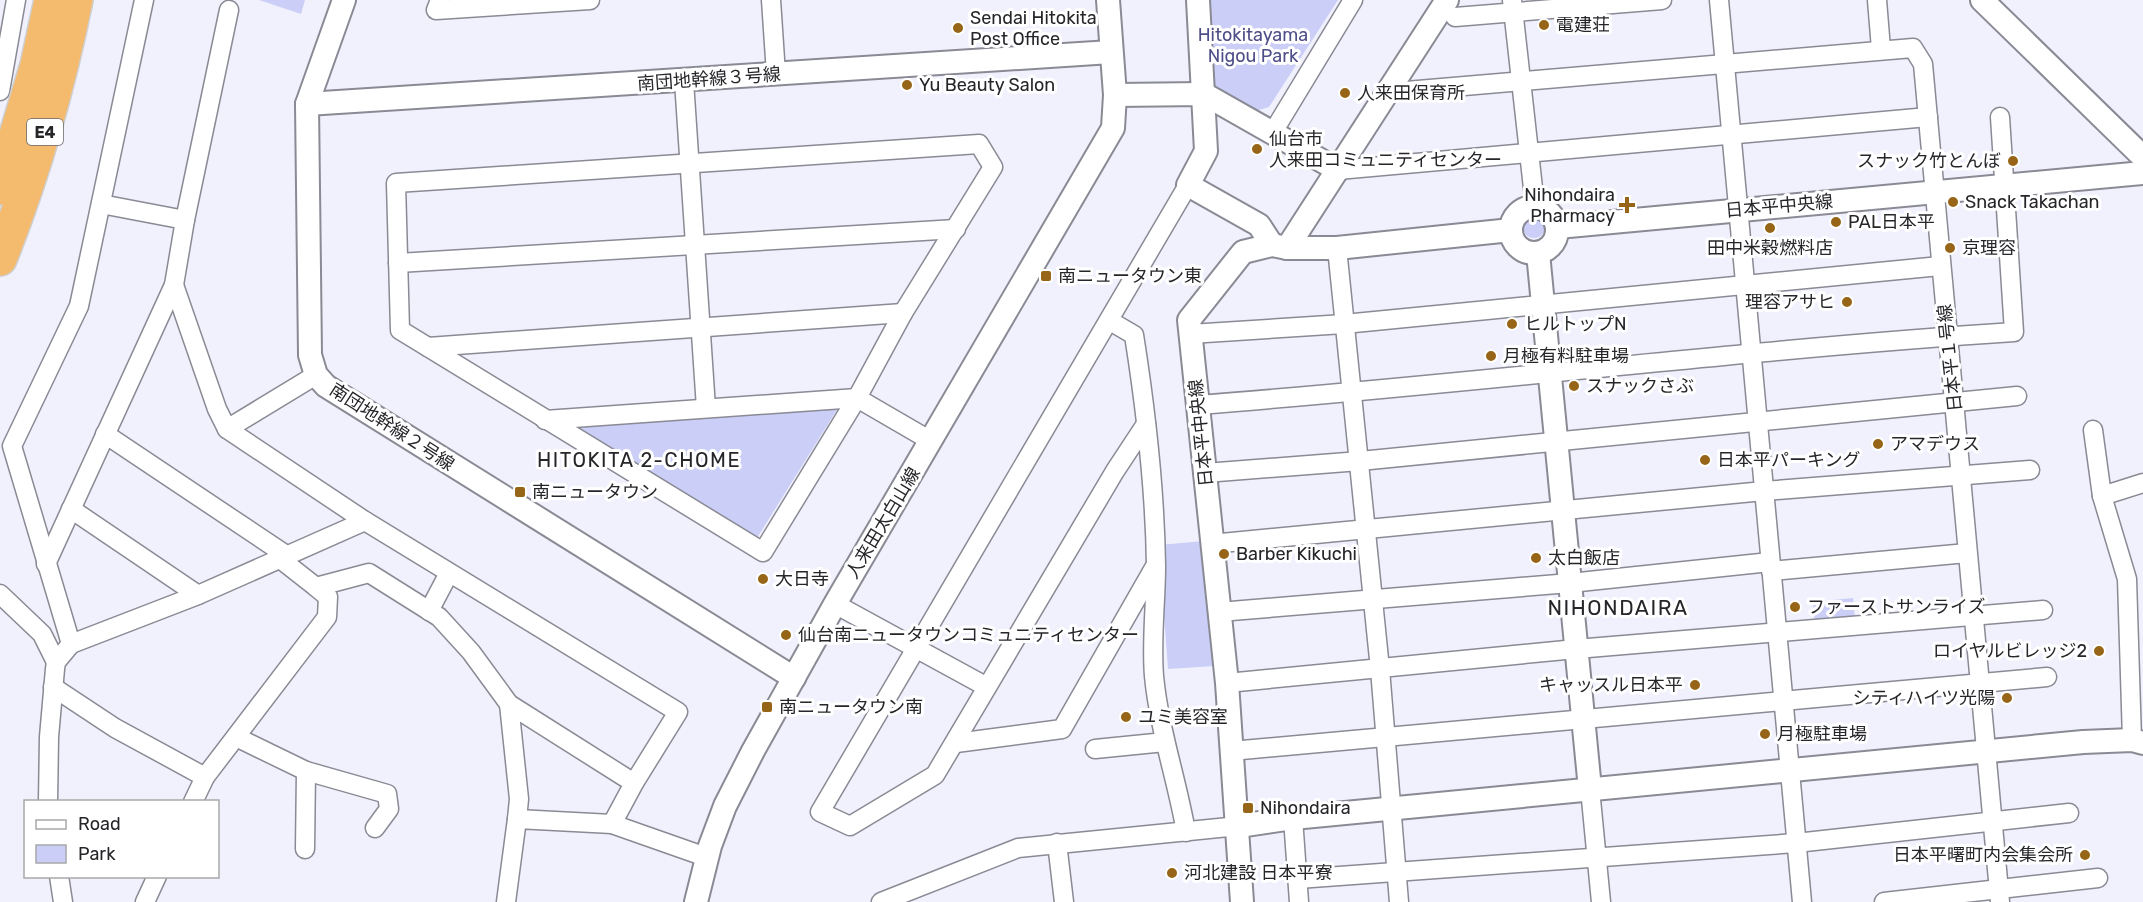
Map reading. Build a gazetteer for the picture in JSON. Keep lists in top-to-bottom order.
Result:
{
  "streets": {
    "highway": ["E4"],
    "street": [
      "南団地幹線３号線",
      "日本平中央線",
      "日本平１号線",
      "南団地幹線２号線",
      "人来田太白山線"
    ]
  },
  "crossings": [
    ["南団地幹線３号線", "南団地幹線２号線"],
    ["南団地幹線３号線", "人来田太白山線"],
    ["日本平中央線", "日本平１号線"],
    ["南団地幹線２号線", "人来田太白山線"]
  ],
  "districts": ["HITOKITA 2-CHOME", "NIHONDAIRA"],
  "parks": ["Hitokitayama Nigou Park"],
  "places": {
    "other": [
      "電建荘",
      "Sendai Hitokita Post Office",
      "Yu Beauty Salon",
      "人来田保育所",
      "仙台市 人来田コミュニティセンター",
      "スナック竹とんぼ",
      "Snack Takachan",
      "PAL日本平",
      "田中米穀燃料店",
      "京理容",
      "理容アサヒ",
      "ヒルトップN",
      "月極有料駐車場",
      "スナックさぶ",
      "アマデウス",
      "日本平パーキング",
      "Barber Kikuchi",
      "太白飯店",
      "大日寺",
      "ファーストサンライズ",
      "仙台南ニュータウンコミュニティセンター",
      "ロイヤルビレッジ2",
      "キャッスル日本平",
      "シティハイツ光陽",
      "ユミ美容室",
      "月極駐車場",
      "日本平曙町内会集会所",
      "河北建設 日本平寮"
    ],
    "health": ["Nihondaira Pharmacy"],
    "transit": [
      "南ニュータウン東",
      "南ニュータウン",
      "南ニュータウン南",
      "Nihondaira"
    ]
  },
  "legend": ["Road", "Park"]
}
